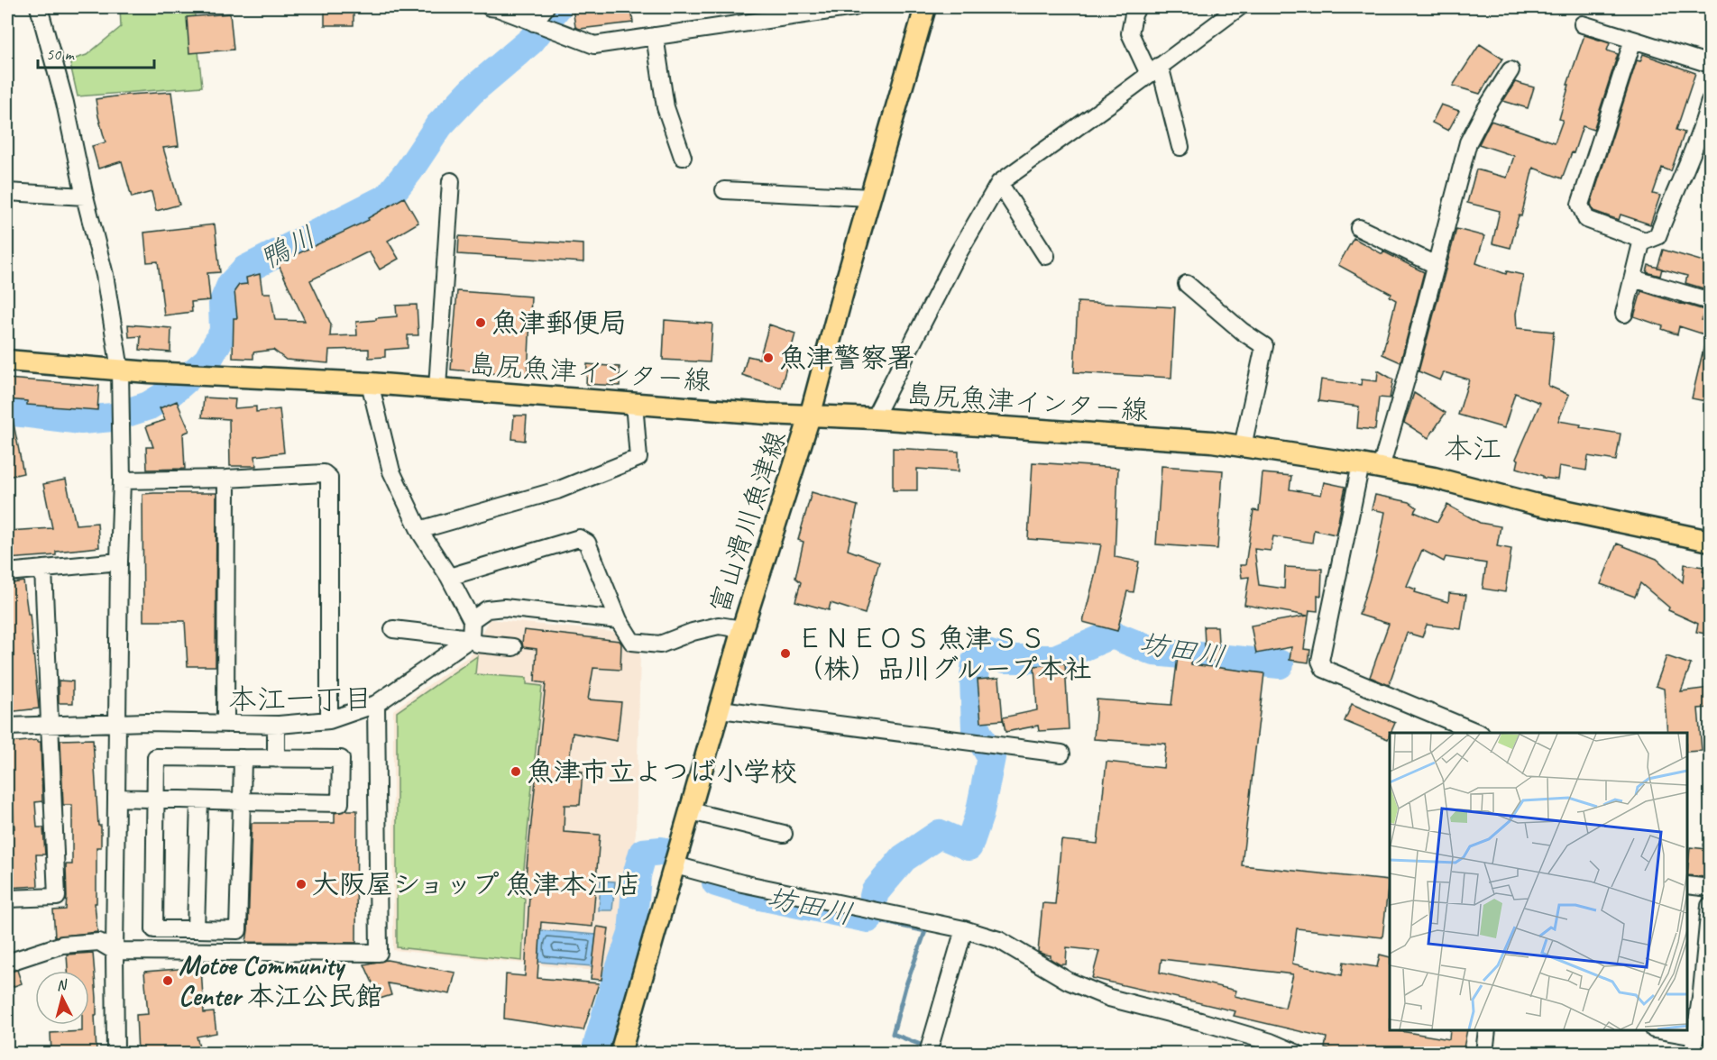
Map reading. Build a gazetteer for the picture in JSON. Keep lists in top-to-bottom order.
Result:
{
  "streets": {
    "main road": ["島尻魚津インター線", "富山滑川魚津線"]
  },
  "crossings": [
    ["島尻魚津インター線", "富山滑川魚津線"]
  ],
  "districts": ["本江", "本江一丁目"],
  "water": ["鴨川", "坊田川"],
  "places": [
    "魚津郵便局",
    "魚津警察署",
    "ＥＮＥＯＳ 魚津ＳＳ （株）品川グループ本社",
    "魚津市立よつば小学校",
    "大阪屋ショップ 魚津本江店",
    "Motoe Community Center 本江公民館"
  ],
  "scale_bar": "50 m",
  "north": "top"
}
